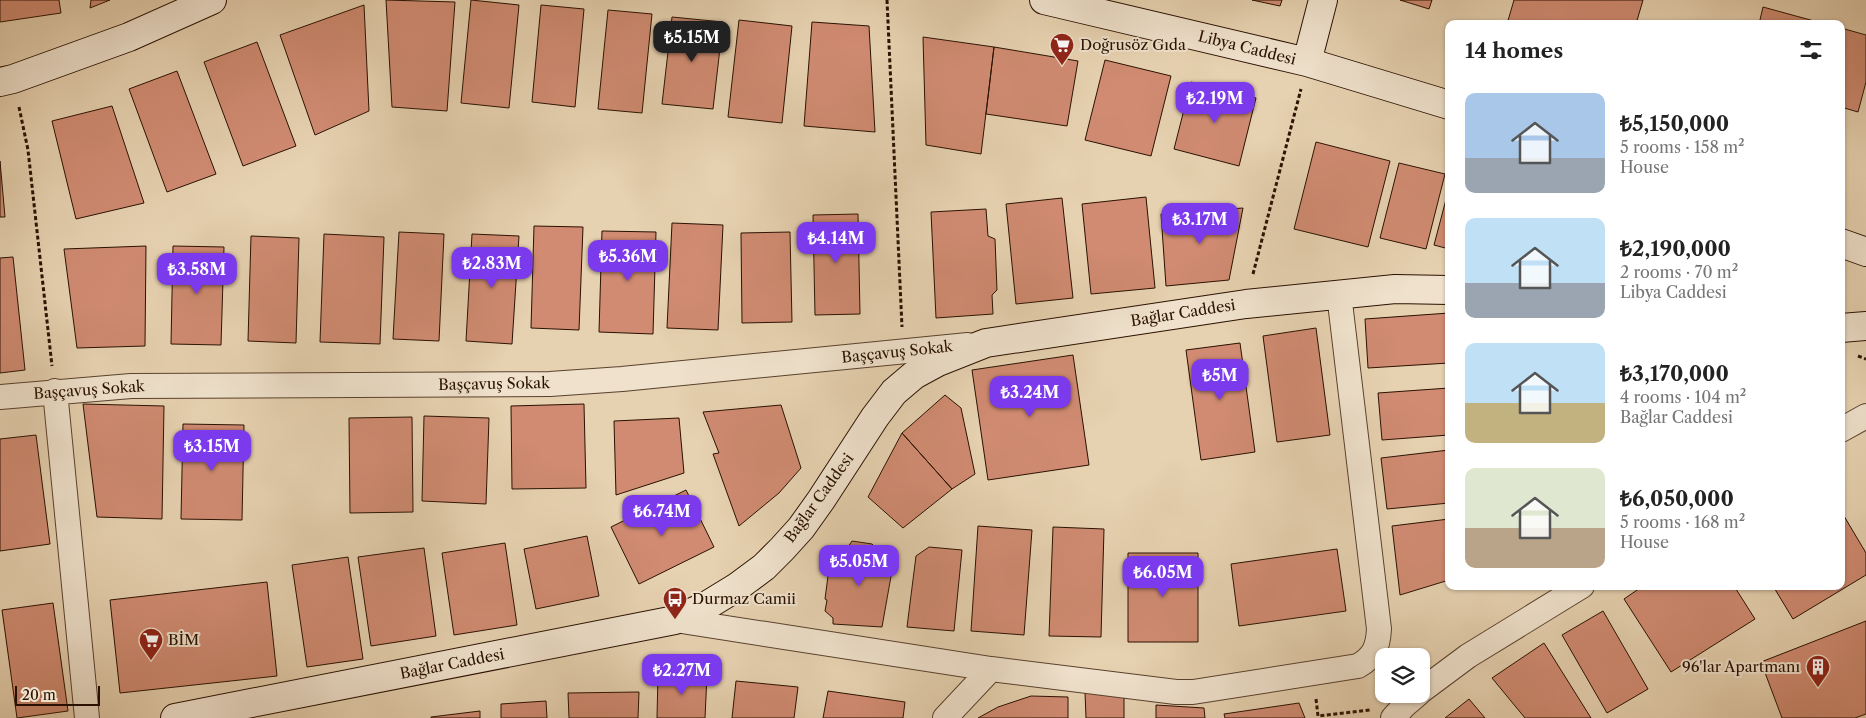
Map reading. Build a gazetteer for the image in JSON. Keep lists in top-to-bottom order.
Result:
{
  "streets": {
    "main road": ["Libya Caddesi", "Bağlar Caddesi"],
    "street": ["Başçavuş Sokak"]
  },
  "crossings": [
    ["Bağlar Caddesi", "Başçavuş Sokak"]
  ],
  "places": {
    "supermarket": ["Doğrusöz Gıda", "BİM"],
    "bus stop": ["Durmaz Camii"],
    "building": ["96'lar Apartmanı"]
  },
  "scale_bar": "20 m",
  "page": {
    "heading": "14 homes",
    "price": [
      "₺5.15M",
      "₺2.19M",
      "₺3.17M",
      "₺4.14M",
      "₺5.36M",
      "₺2.83M",
      "₺3.58M",
      "₺5M",
      "₺3.24M",
      "₺3.15M",
      "₺6.74M",
      "₺5.05M",
      "₺6.05M",
      "₺2.27M"
    ],
    "list": [
      {
        "name": "₺5,150,000",
        "note": "5 rooms · 158 m² · House"
      },
      {
        "name": "₺2,190,000",
        "note": "2 rooms · 70 m² · Libya Caddesi"
      },
      {
        "name": "₺3,170,000",
        "note": "4 rooms · 104 m² · Bağlar Caddesi"
      },
      {
        "name": "₺6,050,000",
        "note": "5 rooms · 168 m² · House"
      }
    ],
    "scale": "20 m"
  }
}
